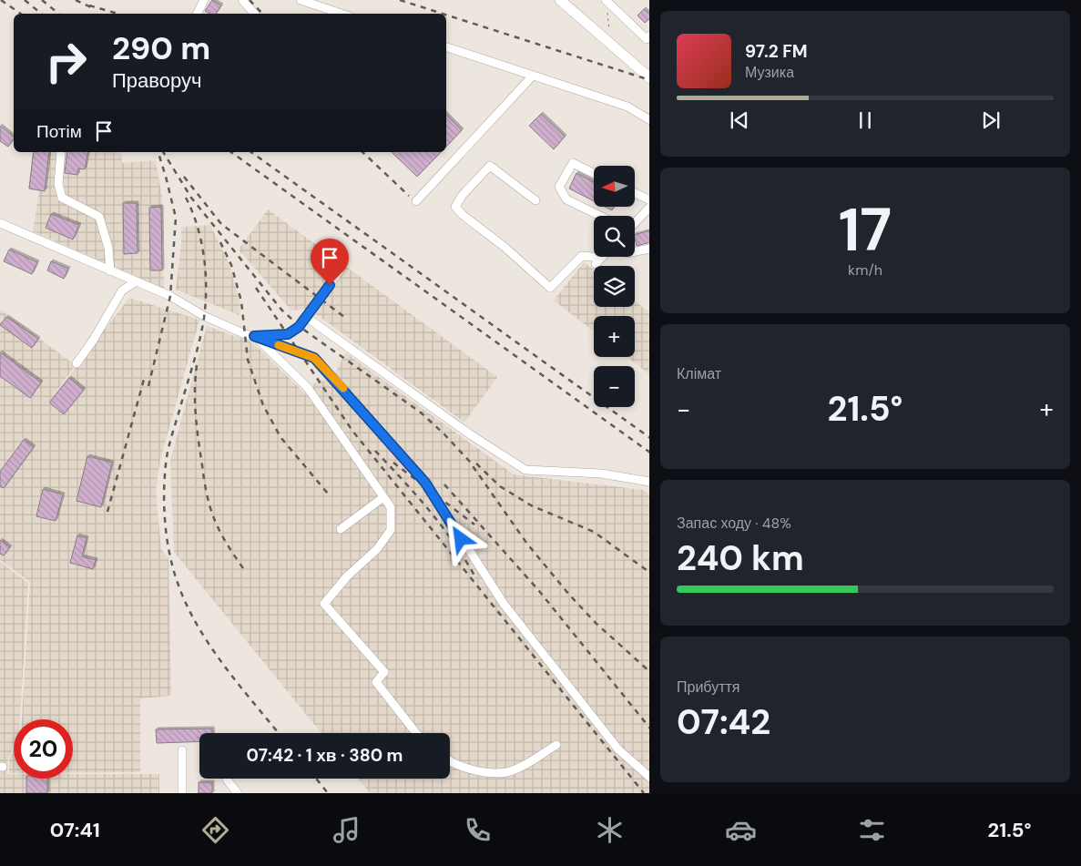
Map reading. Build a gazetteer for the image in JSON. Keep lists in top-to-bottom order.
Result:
{
  "north": "left",
  "page": {
    "turn": ["290 m", "Праворуч"],
    "song": ["97.2 FM", "Музика"],
    "then": "Потім",
    "map_buttons": ["+", "−"],
    "tile": [
      ["17", "km/h"],
      "Клімат",
      ["Запас ходу · 48%", "240 km"],
      ["Прибуття", "07:42"]
    ],
    "heat": ["−", "21.5°", "+"],
    "limit": "20",
    "trip": "07:42 · 1 хв · 380 m",
    "tabs": ["07:41", "21.5°"]
  }
}
